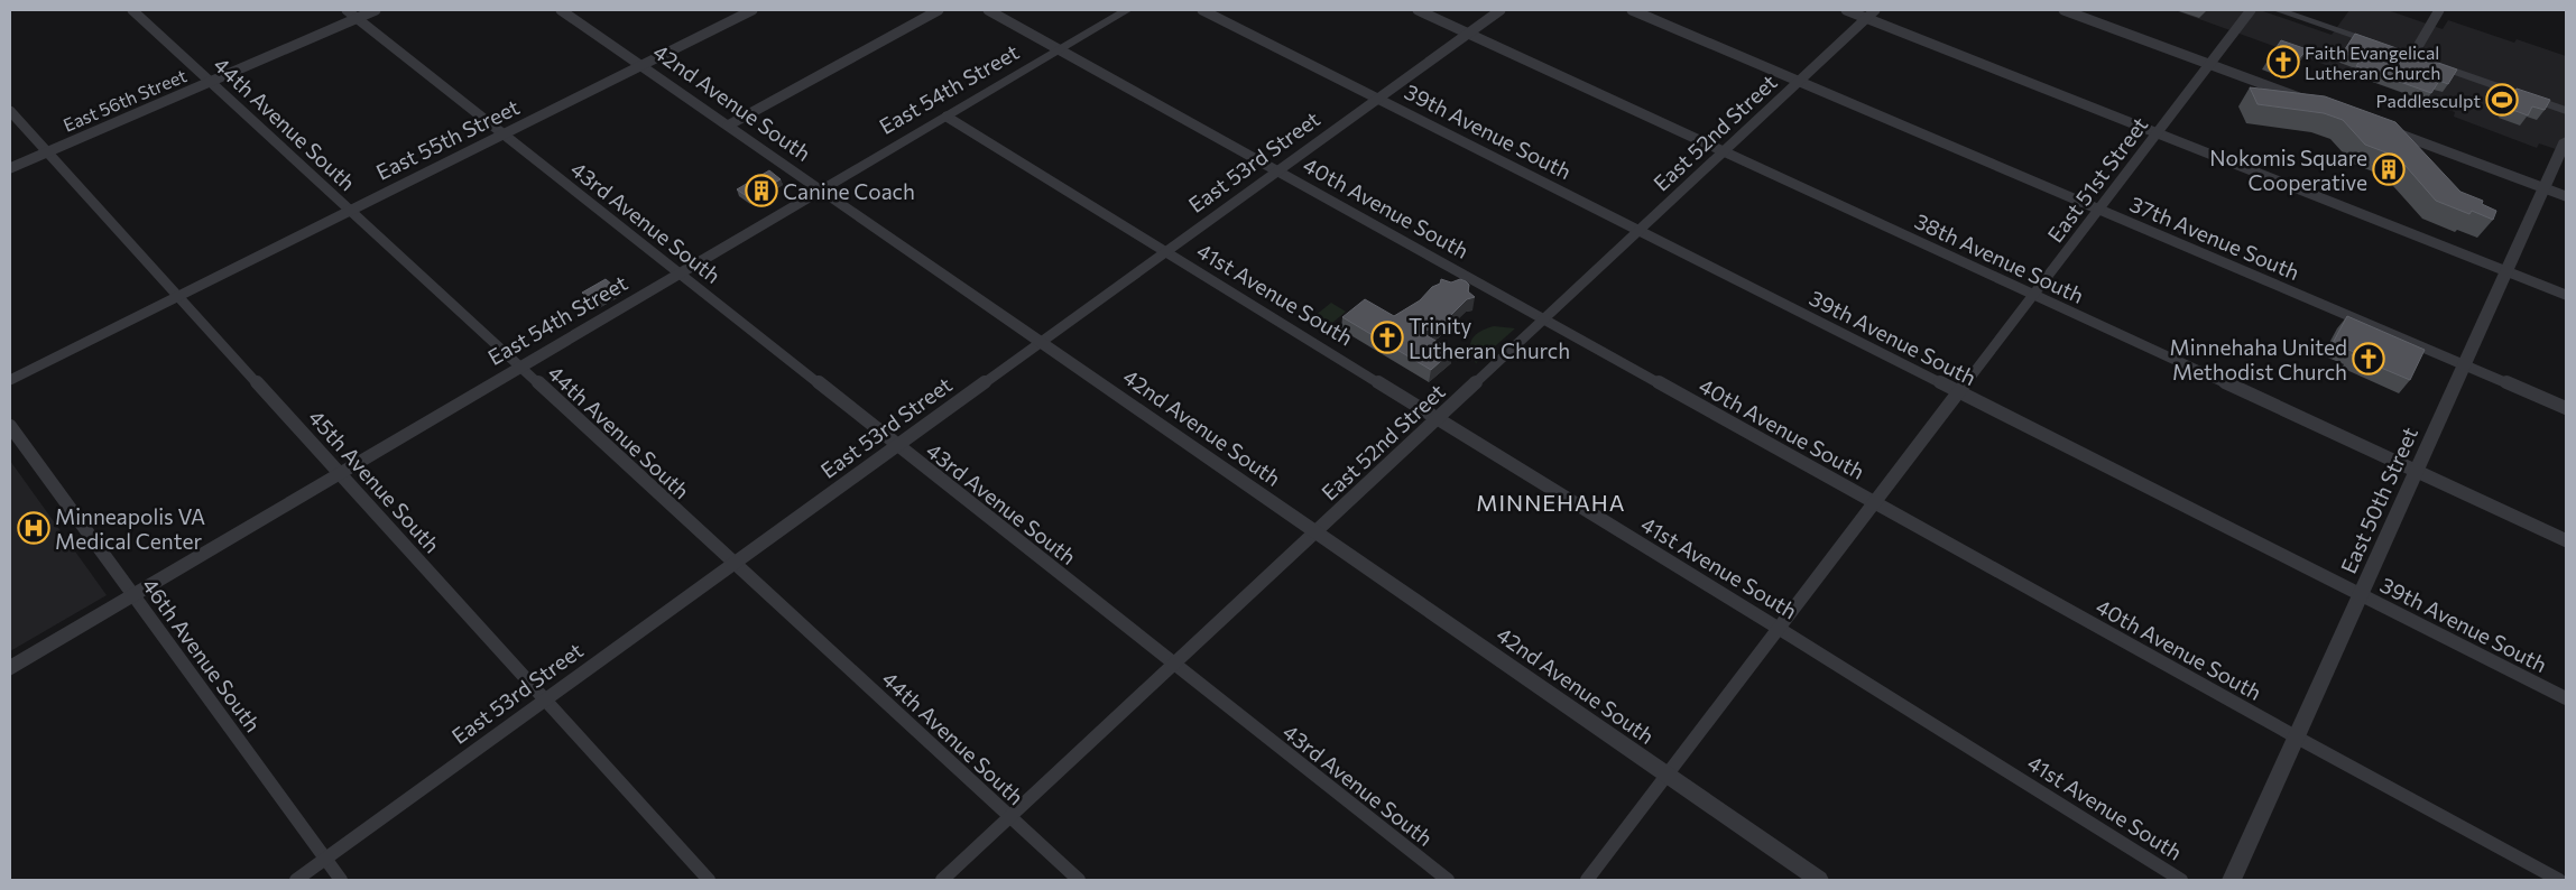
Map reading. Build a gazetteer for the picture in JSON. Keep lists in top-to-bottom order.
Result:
{
  "streets": {
    "street": [
      "East 54th Street",
      "East 56th Street",
      "42nd Avenue South",
      "44th Avenue South",
      "39th Avenue South",
      "East 52nd Street",
      "East 55th Street",
      "East 53rd Street",
      "East 51st Street",
      "40th Avenue South",
      "43rd Avenue South",
      "37th Avenue South",
      "38th Avenue South",
      "41st Avenue South",
      "45th Avenue South",
      "East 50th Street",
      "46th Avenue South"
    ]
  },
  "crossings": [
    ["East 54th Street", "42nd Avenue South"],
    ["East 54th Street", "44th Avenue South"],
    ["East 54th Street", "40th Avenue South"],
    ["East 54th Street", "43rd Avenue South"],
    ["East 54th Street", "41st Avenue South"],
    ["East 54th Street", "45th Avenue South"],
    ["East 54th Street", "46th Avenue South"],
    ["East 56th Street", "44th Avenue South"],
    ["East 56th Street", "43rd Avenue South"],
    ["East 56th Street", "45th Avenue South"],
    ["42nd Avenue South", "East 52nd Street"],
    ["42nd Avenue South", "East 55th Street"],
    ["42nd Avenue South", "East 53rd Street"],
    ["42nd Avenue South", "East 51st Street"],
    ["44th Avenue South", "East 52nd Street"],
    ["44th Avenue South", "East 55th Street"],
    ["44th Avenue South", "East 53rd Street"],
    ["39th Avenue South", "East 52nd Street"],
    ["39th Avenue South", "East 53rd Street"],
    ["39th Avenue South", "East 51st Street"],
    ["39th Avenue South", "East 50th Street"],
    ["East 52nd Street", "40th Avenue South"],
    ["East 52nd Street", "43rd Avenue South"],
    ["East 52nd Street", "37th Avenue South"],
    ["East 52nd Street", "38th Avenue South"],
    ["East 52nd Street", "41st Avenue South"],
    ["East 55th Street", "43rd Avenue South"],
    ["East 55th Street", "45th Avenue South"],
    ["East 53rd Street", "40th Avenue South"],
    ["East 53rd Street", "43rd Avenue South"],
    ["East 53rd Street", "38th Avenue South"],
    ["East 53rd Street", "41st Avenue South"],
    ["East 53rd Street", "45th Avenue South"],
    ["East 53rd Street", "46th Avenue South"],
    ["East 51st Street", "40th Avenue South"],
    ["East 51st Street", "37th Avenue South"],
    ["East 51st Street", "38th Avenue South"],
    ["East 51st Street", "41st Avenue South"],
    ["40th Avenue South", "East 50th Street"],
    ["37th Avenue South", "East 50th Street"],
    ["38th Avenue South", "East 50th Street"]
  ],
  "districts": ["MINNEHAHA"],
  "places": {
    "church": ["Faith Evangelical Lutheran Church", "Trinity Lutheran Church", "Minnehaha United Methodist Church"],
    "sports": ["Paddlesculpt"],
    "building": ["Nokomis Square Cooperative", "Canine Coach"],
    "hospital": ["Minneapolis VA Medical Center"]
  }
}
